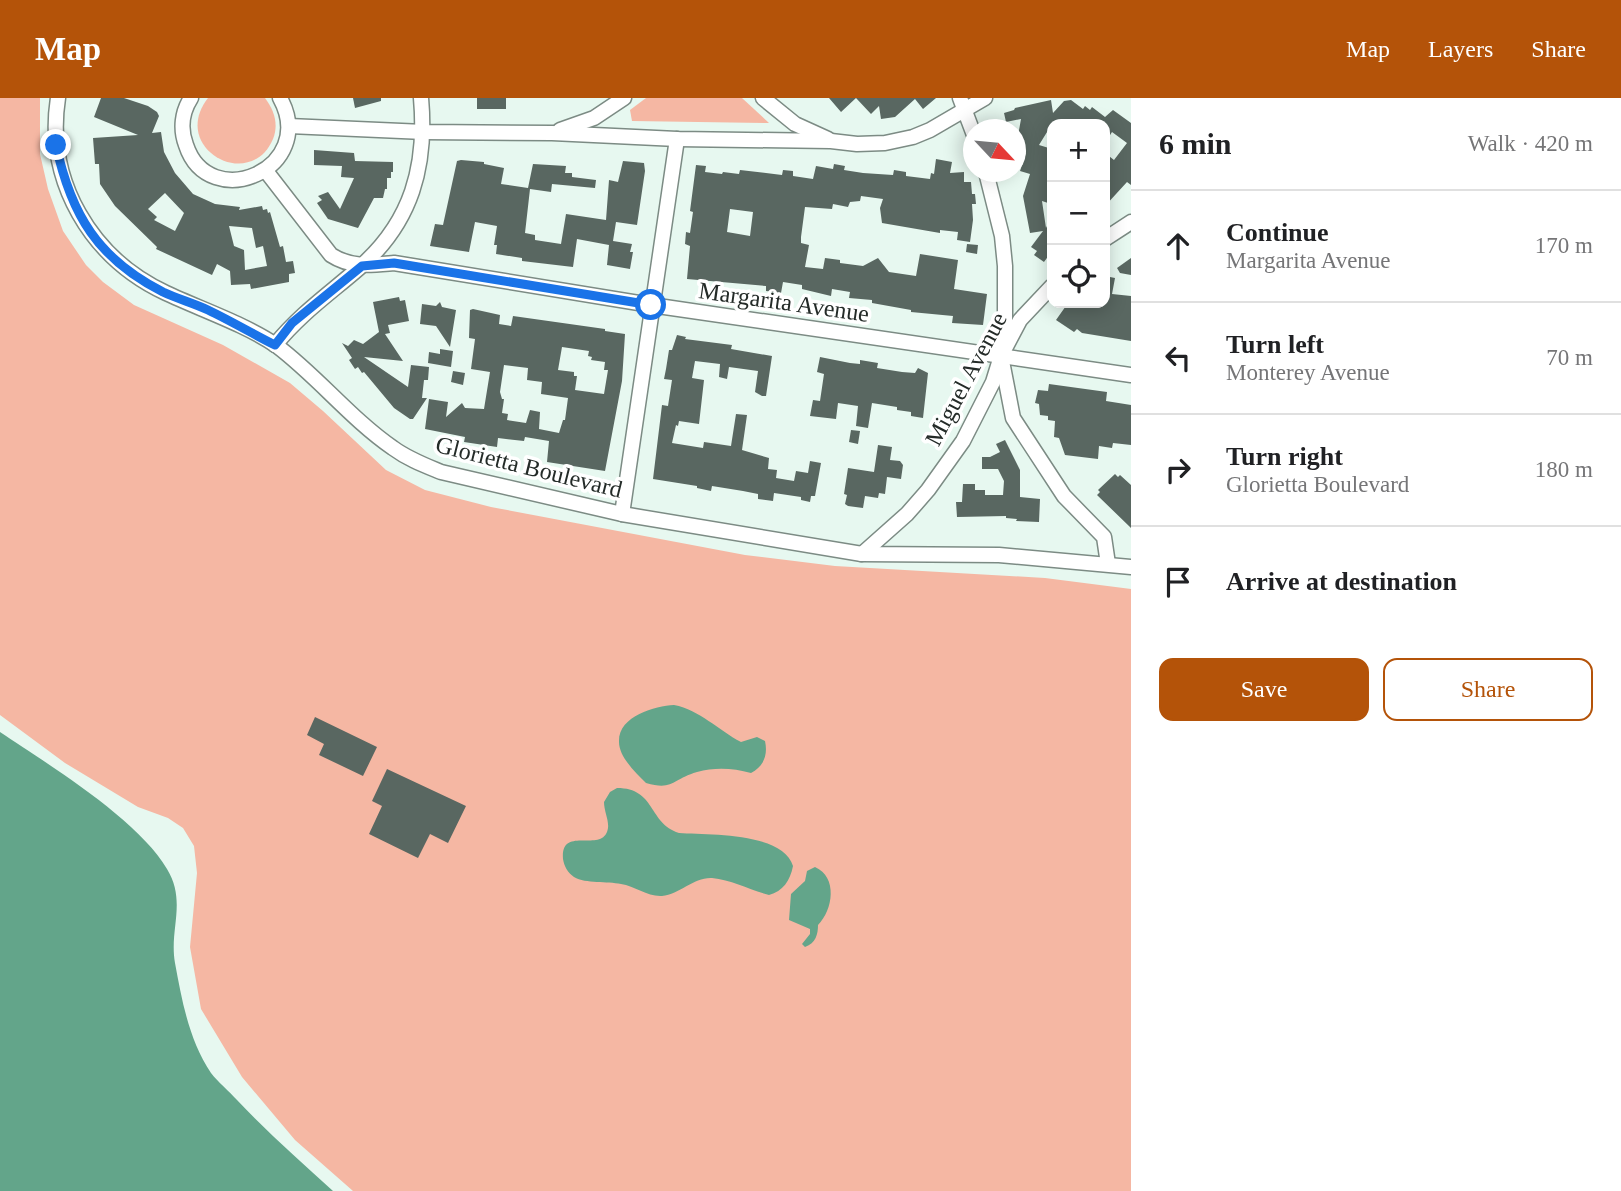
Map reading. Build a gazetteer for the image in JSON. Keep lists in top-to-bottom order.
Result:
{
  "streets": {
    "street": ["Margarita Avenue", "Miguel Avenue", "Glorietta Boulevard"]
  },
  "crossings": [
    ["Margarita Avenue", "Miguel Avenue"],
    ["Miguel Avenue", "Glorietta Boulevard"]
  ],
  "north": "bottom right",
  "page": {
    "header": "Map",
    "nav": ["Map", "Layers", "Share"],
    "heading": ["6 min", "Walk · 420 m"],
    "map_buttons": ["+", "−"],
    "list": [
      ["Continue", "Margarita Avenue", "170 m"],
      ["Turn left", "Monterey Avenue", "70 m"],
      ["Turn right", "Glorietta Boulevard", "180 m"],
      "Arrive at destination"
    ],
    "buttons": ["Save", "Share"]
  }
}
